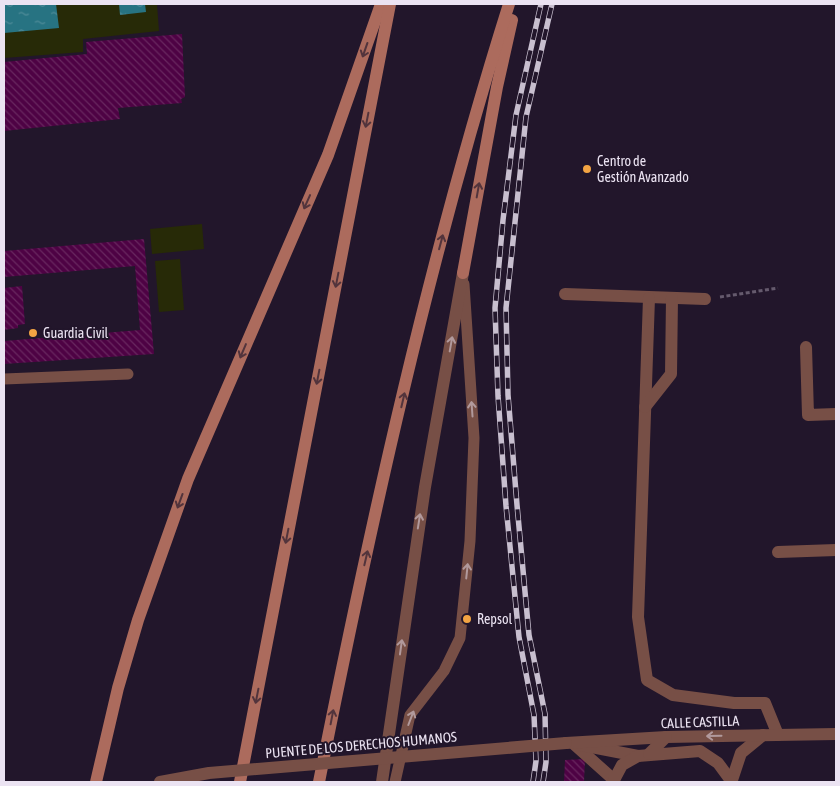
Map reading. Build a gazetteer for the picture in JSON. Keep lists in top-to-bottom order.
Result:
{
  "streets": {
    "street": ["CALLE CASTILLA", "PUENTE DE LOS DERECHOS HUMANOS"]
  },
  "crossings": [
    ["CALLE CASTILLA", "PUENTE DE LOS DERECHOS HUMANOS"]
  ],
  "one_way": ["CALLE CASTILLA"],
  "places": ["Centro de Gestión Avanzado", "Guardia Civil", "Repsol"]
}
